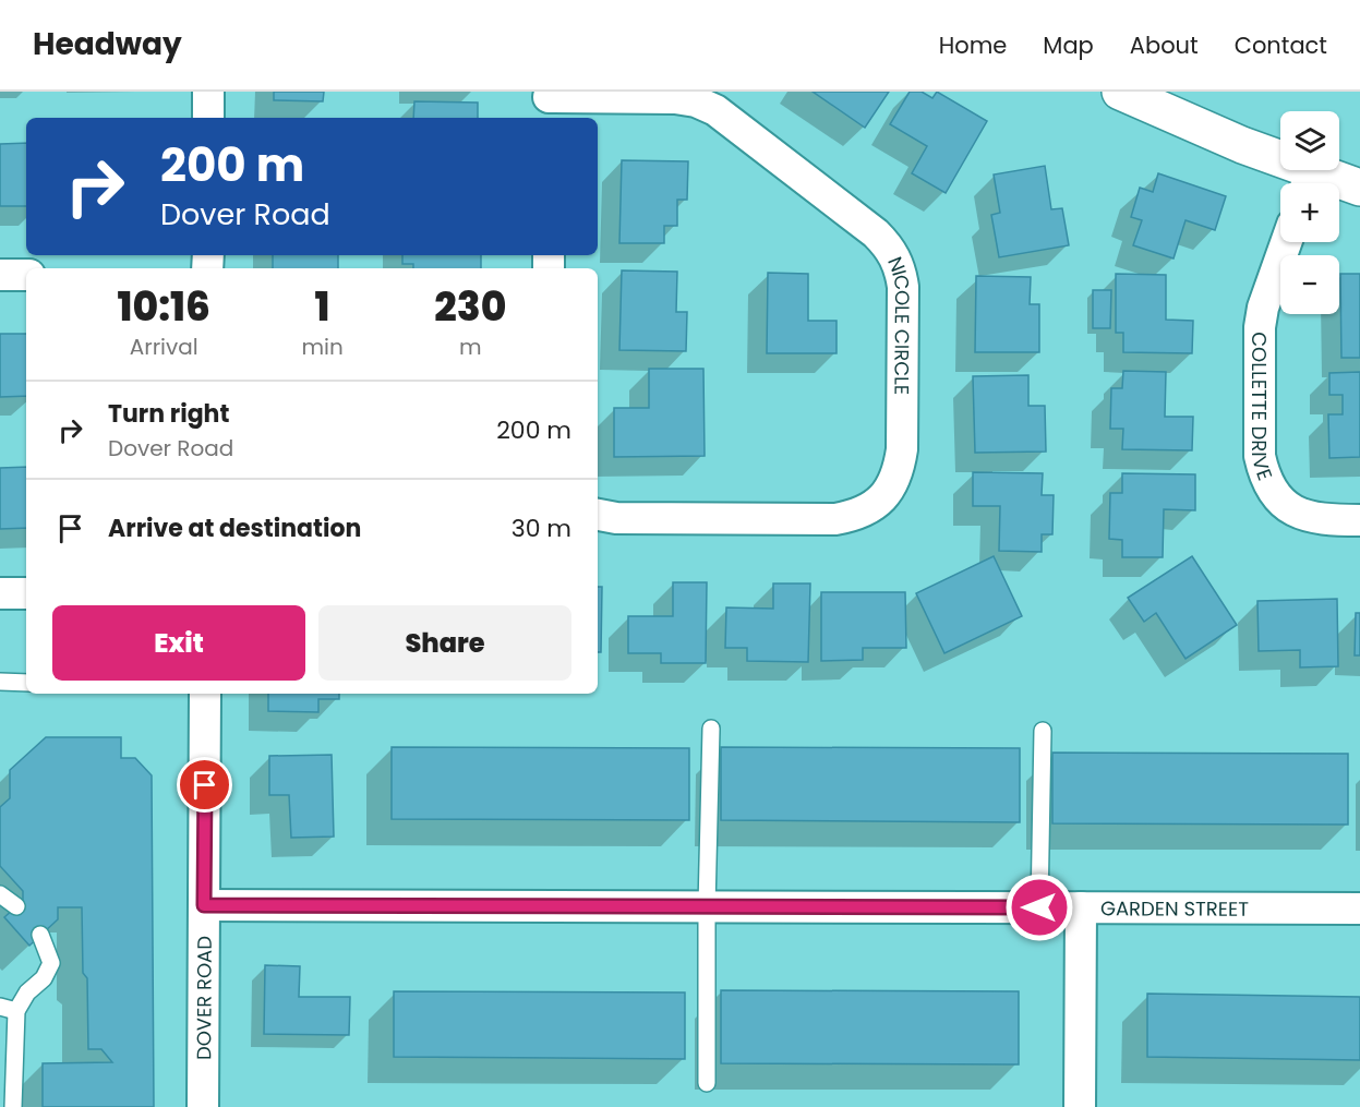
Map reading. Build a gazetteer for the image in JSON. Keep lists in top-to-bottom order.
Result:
{
  "streets": {
    "street": [
      "NICOLE CIRCLE",
      "COLLETTE DRIVE",
      "GARDEN STREET",
      "DOVER ROAD"
    ]
  },
  "crossings": [
    ["GARDEN STREET", "DOVER ROAD"]
  ],
  "page": {
    "header": "Headway",
    "nav": [
      "Home",
      "Map",
      "About",
      "Contact"
    ],
    "map_buttons": ["+", "−"],
    "turn": ["200 m", "Dover Road"],
    "eta": [
      "10:16",
      "Arrival",
      "1",
      "min",
      "230",
      "m"
    ],
    "list": [
      {
        "name": "Turn right",
        "note": "Dover Road",
        "value": "200 m"
      },
      {
        "name": "Arrive at destination",
        "value": "30 m"
      }
    ],
    "buttons": ["Exit", "Share"]
  }
}
